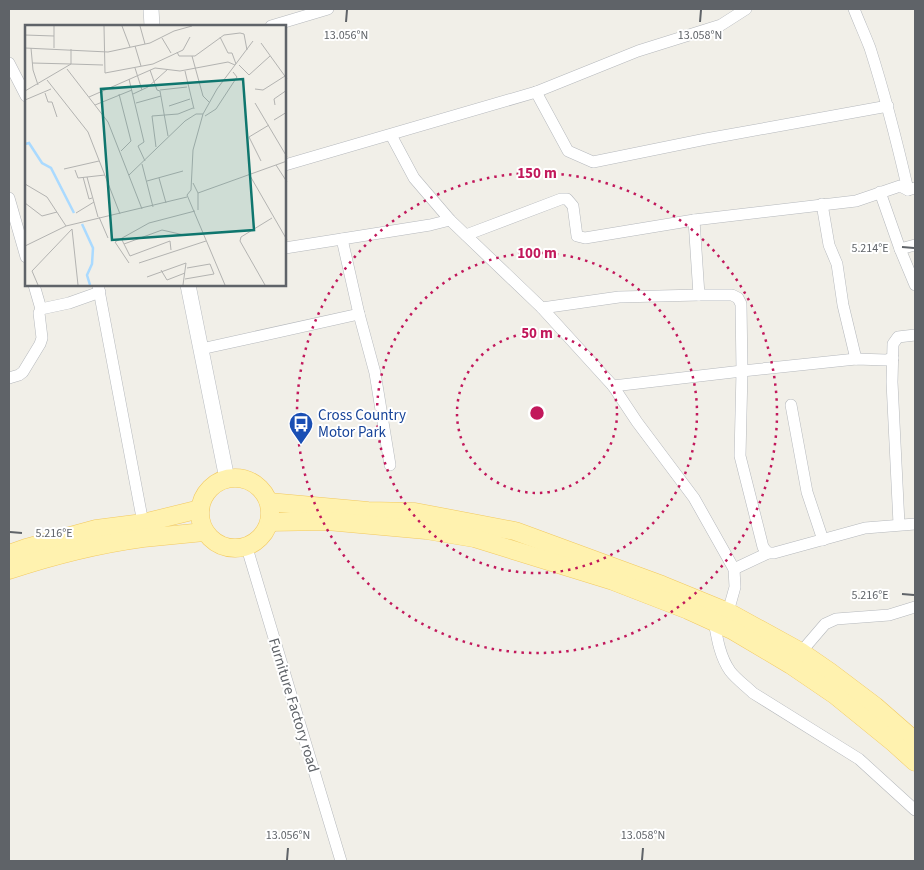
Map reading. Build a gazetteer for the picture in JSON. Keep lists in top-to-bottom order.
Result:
{
  "streets": {
    "street": ["Furniture Factory road"]
  },
  "places": {
    "bus stop": ["Cross Country Motor Park"]
  },
  "coordinates": [
    "13.056°N",
    "13.058°N",
    "5.214°E",
    "5.216°E"
  ],
  "rings": ["150 m", "100 m", "50 m"]
}
